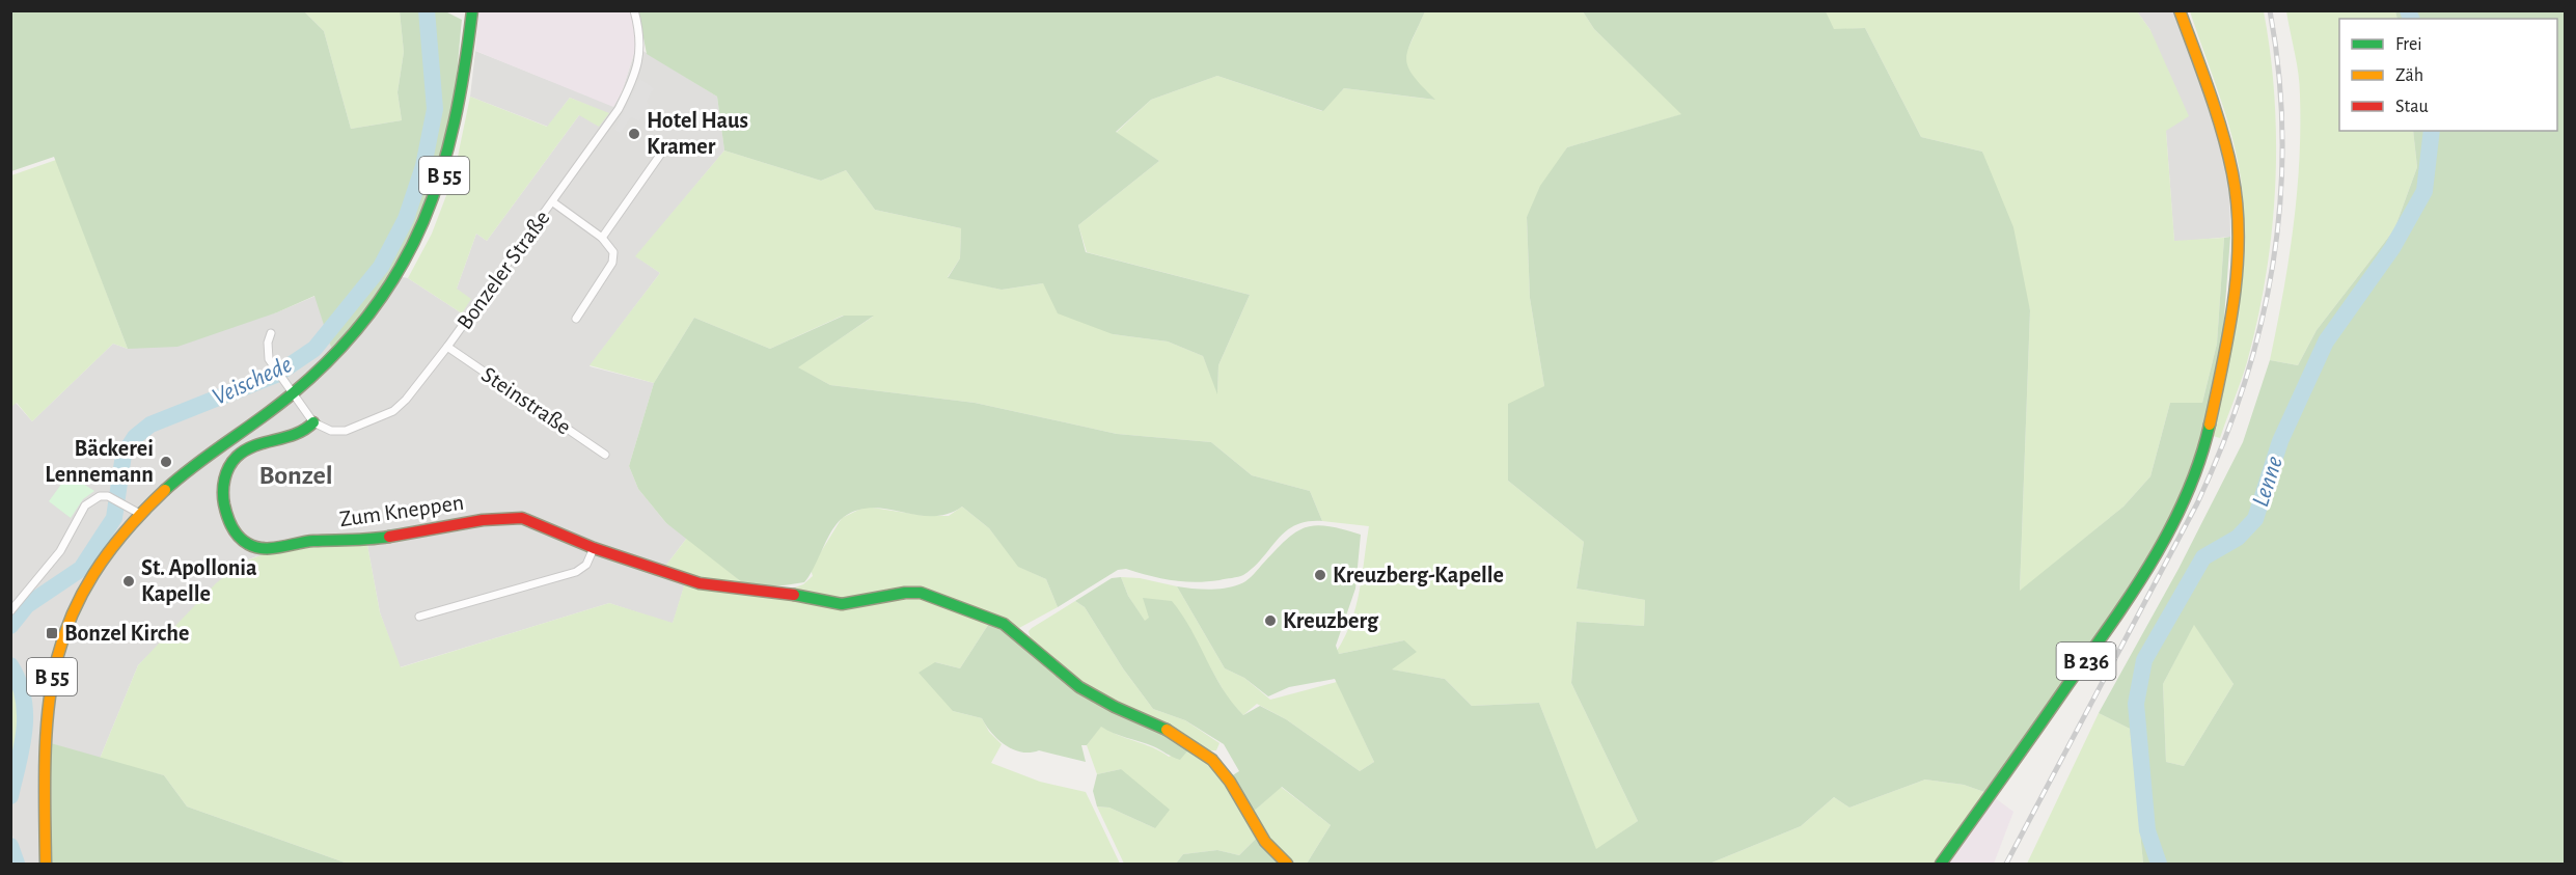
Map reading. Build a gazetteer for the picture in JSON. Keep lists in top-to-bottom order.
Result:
{
  "streets": {
    "main road": ["B 55", "Zum Kneppen", "B 236"],
    "street": ["Bonzeler Straße", "Steinstraße"]
  },
  "crossings": [
    ["Bonzeler Straße", "Steinstraße"],
    ["Bonzeler Straße", "Zum Kneppen"]
  ],
  "districts": ["Bonzel"],
  "water": ["Veischede", "Lenne"],
  "places": {
    "other": [
      "Hotel Haus Kramer",
      "Bäckerei Lennemann",
      "Kreuzberg-Kapelle",
      "St. Apollonia Kapelle",
      "Kreuzberg"
    ],
    "transit": ["Bonzel Kirche"]
  },
  "legend": ["Frei", "Zäh", "Stau"]
}
